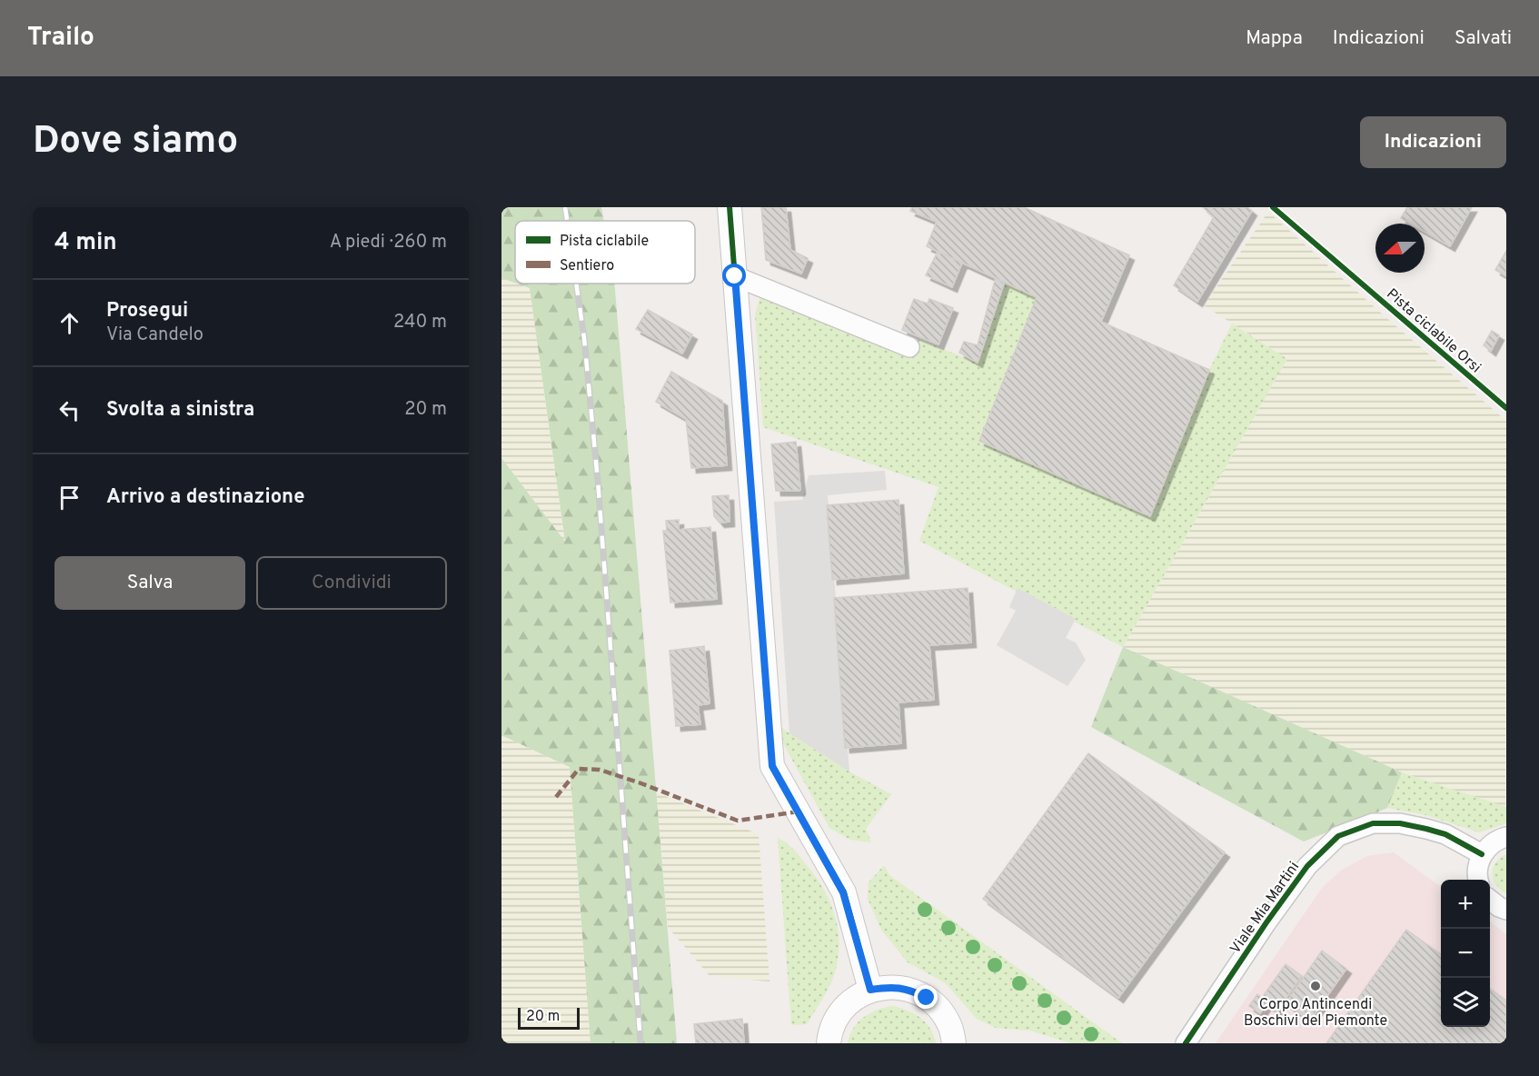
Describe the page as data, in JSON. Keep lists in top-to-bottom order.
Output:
{
  "streets": {
    "street": ["Viale Mia Martini"],
    "cycle path": ["Pista ciclabile Orsi"]
  },
  "places": ["Corpo Antincendi Boschivi del Piemonte"],
  "legend": ["Pista ciclabile", "Sentiero"],
  "scale_bar": "20 m",
  "north": "left",
  "page": {
    "header": "Trailo",
    "nav": ["Mappa", "Indicazioni", "Salvati"],
    "buttons": [
      "Indicazioni",
      ["Salva", "Condividi"]
    ],
    "title": "Dove siamo",
    "heading": ["4 min", "A piedi · 260 m"],
    "list": [
      ["Prosegui", "Via Candelo", "240 m"],
      ["Svolta a sinistra", "20 m"],
      "Arrivo a destinazione"
    ],
    "map_buttons": ["+", "−"],
    "scale": "20 m"
  }
}
